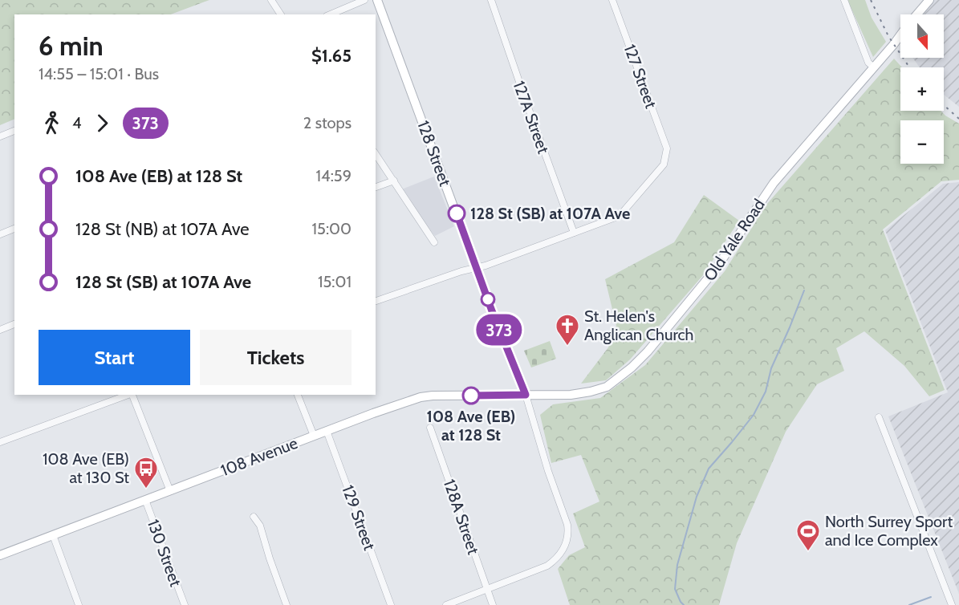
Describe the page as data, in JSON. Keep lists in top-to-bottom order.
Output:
{
  "streets": {
    "main road": ["128 Street", "Old Yale Road", "108 Avenue"],
    "street": [
      "127 Street",
      "127A Street",
      "128A Street",
      "129 Street",
      "130 Street"
    ]
  },
  "crossings": [
    ["127 Street", "127A Street"],
    ["128 Street", "Old Yale Road"],
    ["128 Street", "108 Avenue"],
    ["128 Street", "128A Street"],
    ["Old Yale Road", "108 Avenue"],
    ["108 Avenue", "129 Street"],
    ["108 Avenue", "130 Street"]
  ],
  "places": {
    "other": ["128 St (SB) at 107A Ave", "108 Ave (EB) at 128 St"],
    "church": ["St. Helen's Anglican Church"],
    "bus stop": ["108 Ave (EB) at 130 St"],
    "sports": ["North Surrey Sport and Ice Complex"]
  },
  "lines": ["bus line 373"],
  "north": "bottom",
  "page": {
    "on_map": "373",
    "map_buttons": ["+", "−"],
    "heading": ["6 min", "14:55 – 15:01 · Bus", "$1.65"],
    "legs": ["4", "373", "2 stops"],
    "list": [
      {
        "name": "108 Ave (EB) at 128 St",
        "value": "14:59"
      },
      {
        "name": "128 St (NB) at 107A Ave",
        "value": "15:00"
      },
      {
        "name": "128 St (SB) at 107A Ave",
        "value": "15:01"
      }
    ],
    "buttons": ["Start", "Tickets"]
  }
}
